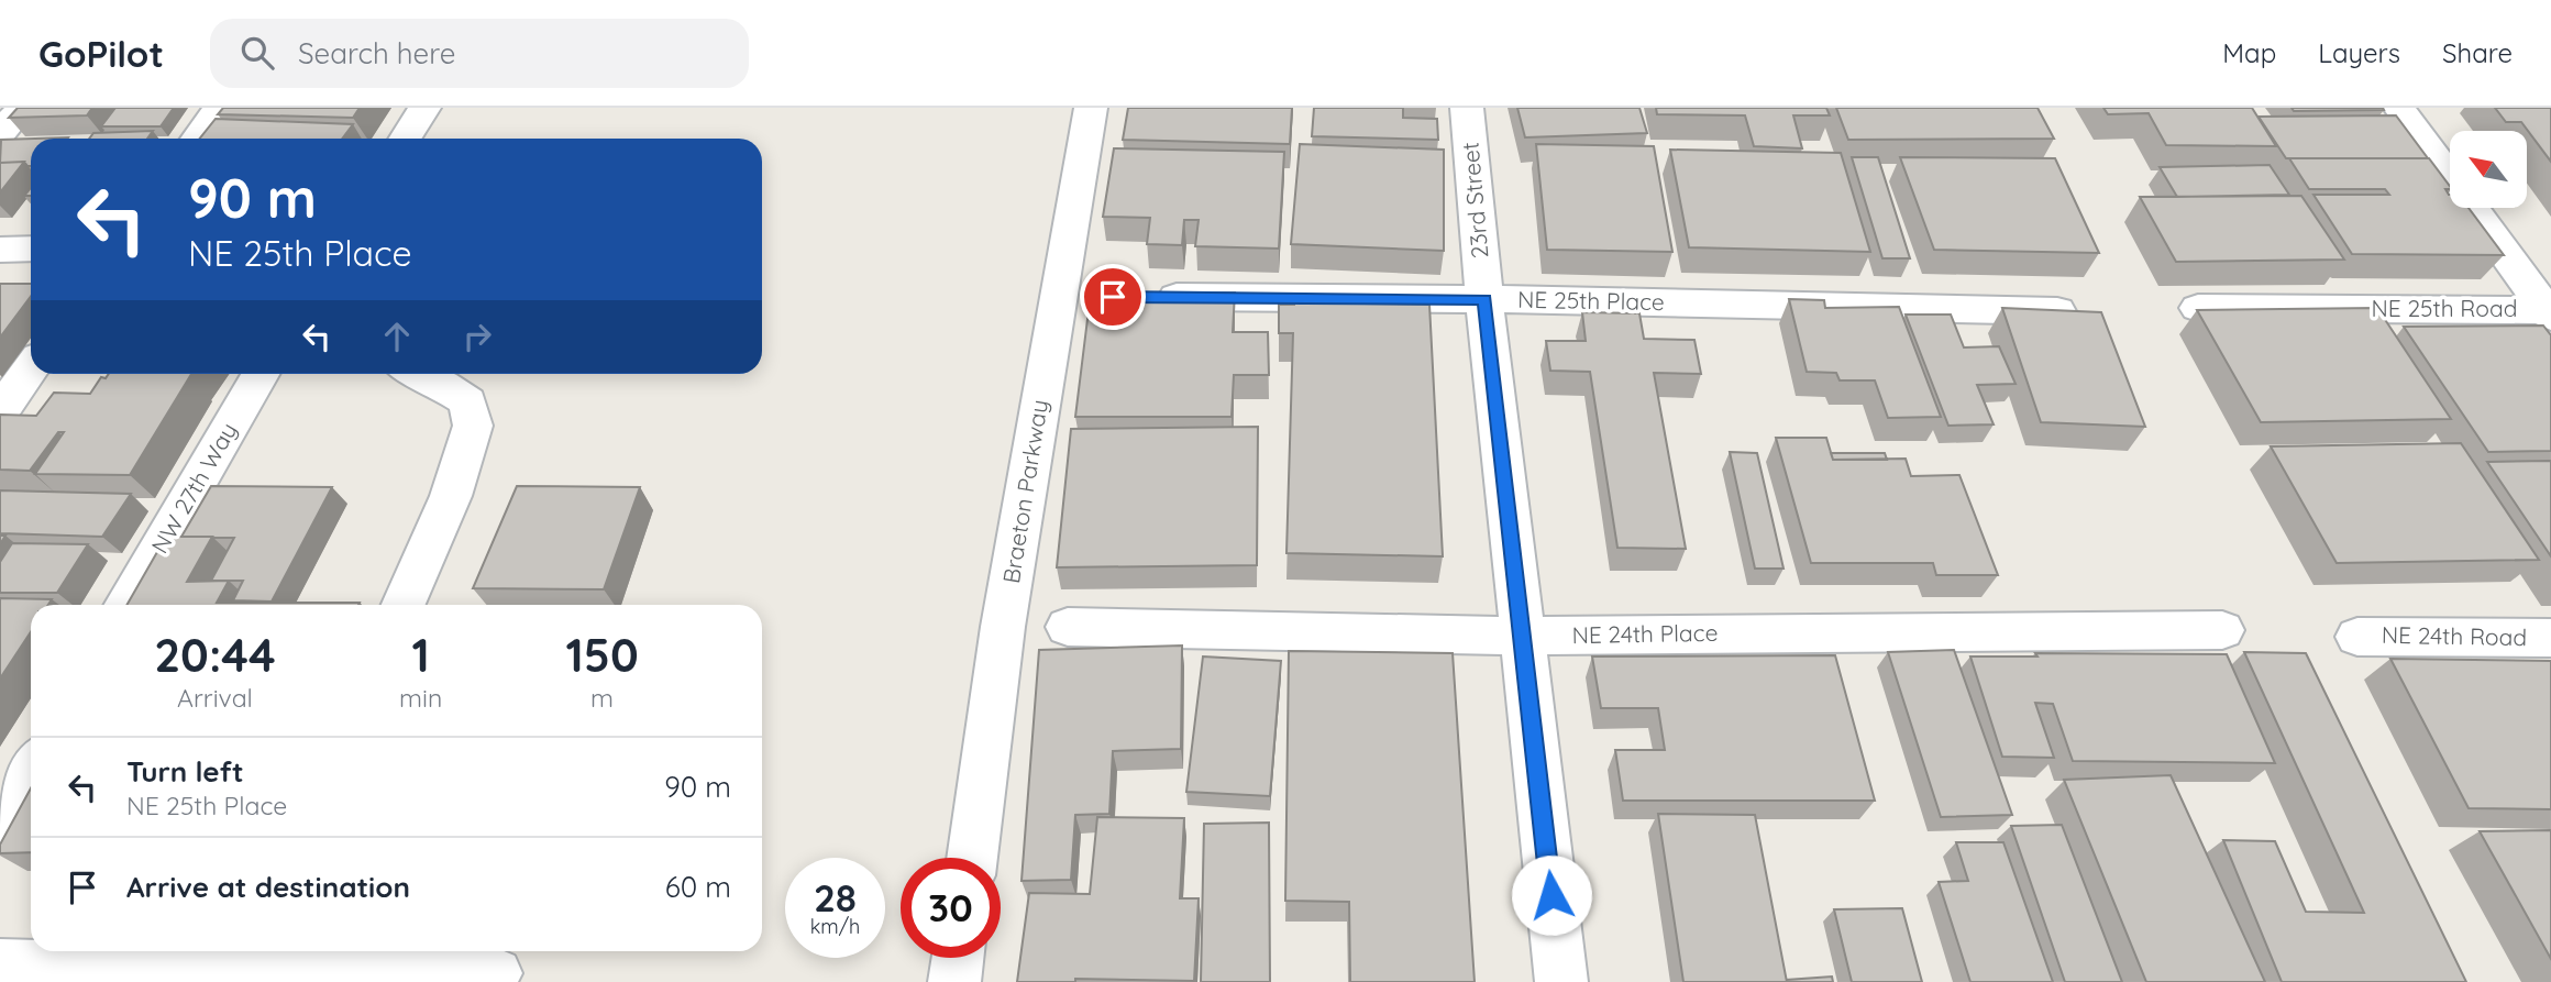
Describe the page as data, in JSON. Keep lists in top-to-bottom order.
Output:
{
  "streets": {
    "street": [
      "23rd Street",
      "NE 25th Place",
      "NE 25th Road",
      "NW 27th Way",
      "Braeton Parkway",
      "NE 24th Place",
      "NE 24th Road"
    ]
  },
  "crossings": [
    ["23rd Street", "NE 25th Place"],
    ["23rd Street", "NE 24th Place"]
  ],
  "north": "top left",
  "page": {
    "header": "GoPilot",
    "search": "Search here",
    "nav": ["Map", "Layers", "Share"],
    "turn": ["90 m", "NE 25th Place"],
    "eta": [
      "20:44",
      "Arrival",
      "1",
      "min",
      "150",
      "m"
    ],
    "list": [
      {
        "name": "Turn left",
        "note": "NE 25th Place",
        "value": "90 m"
      },
      {
        "name": "Arrive at destination",
        "value": "60 m"
      }
    ],
    "speed": "28 km/h",
    "limit": "30"
  }
}
